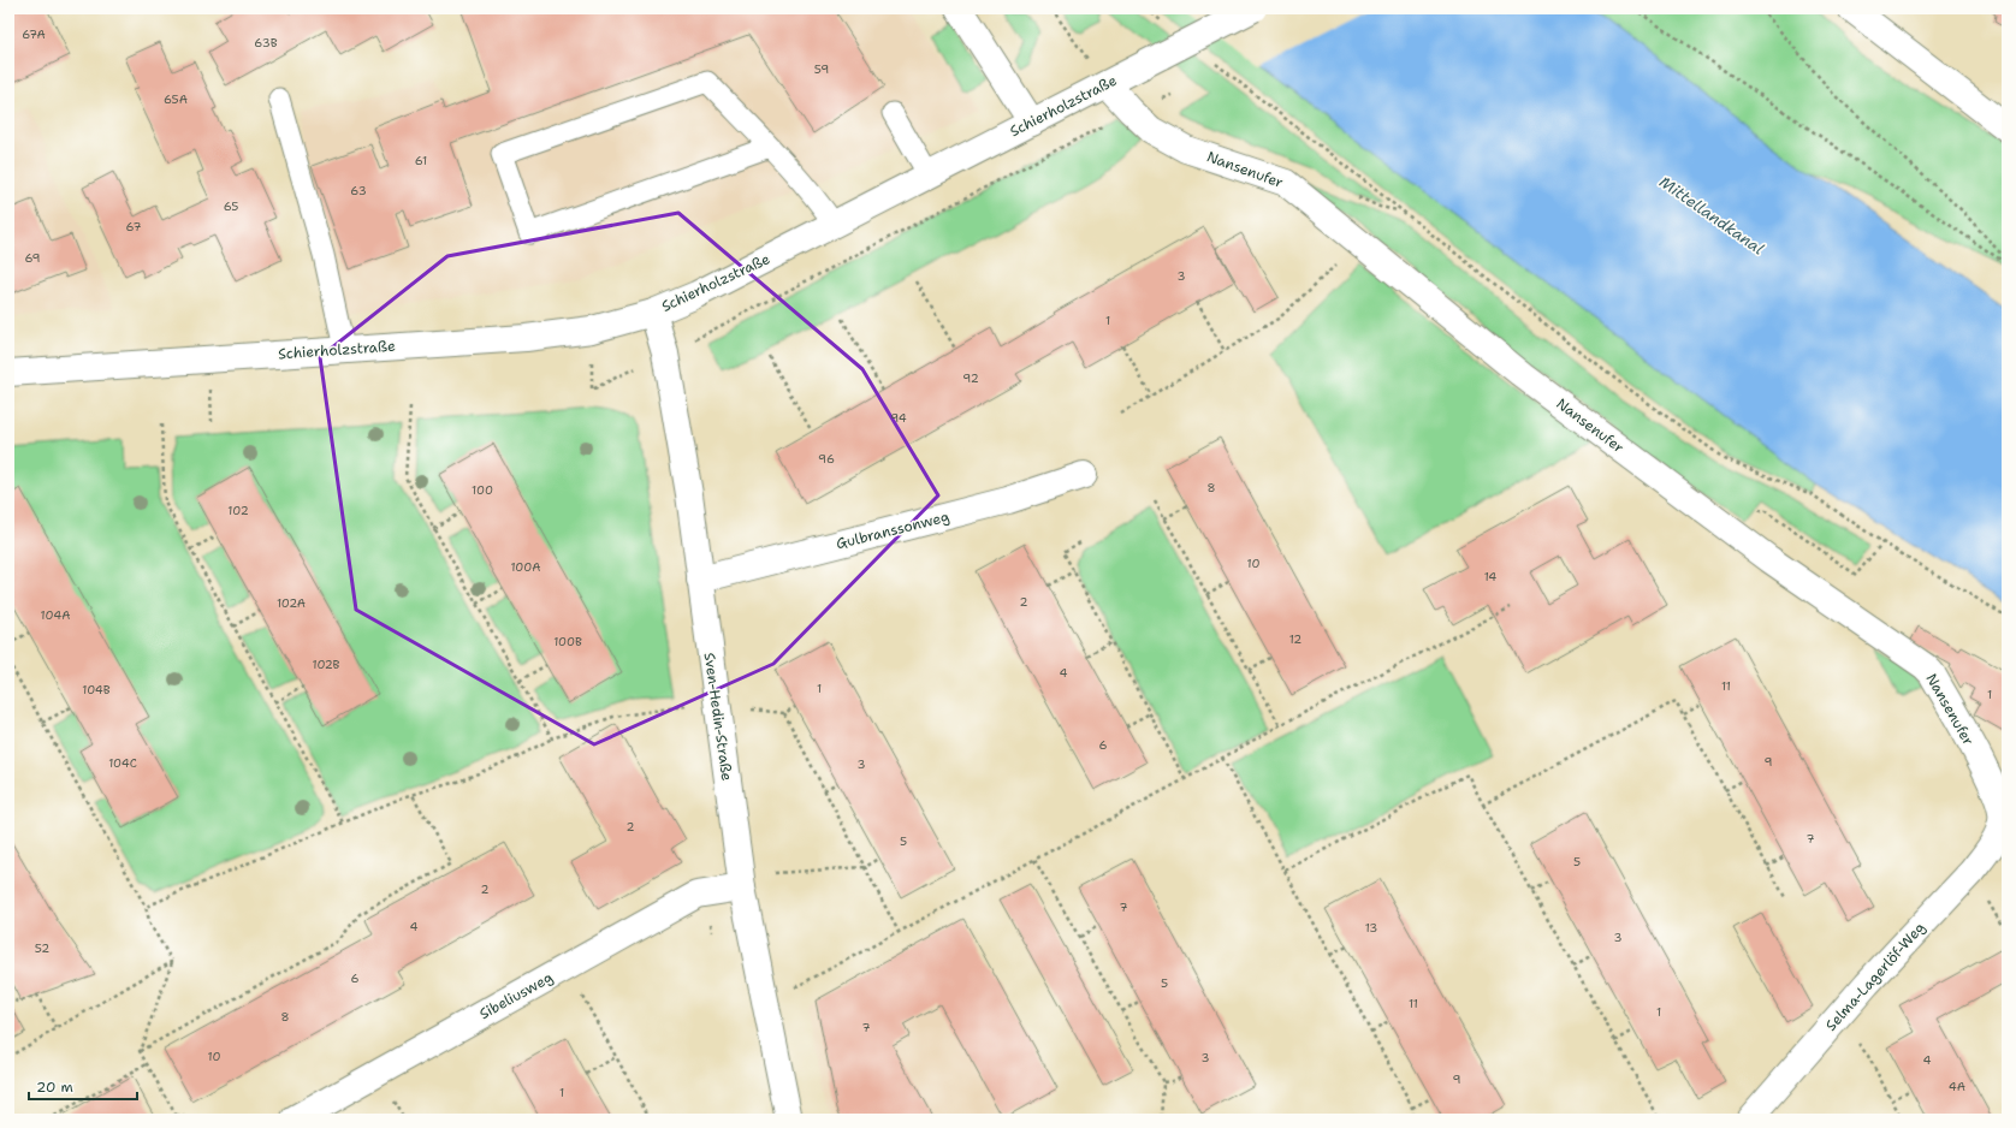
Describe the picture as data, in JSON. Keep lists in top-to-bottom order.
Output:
{
  "streets": {
    "street": [
      "Schierholzstraße",
      "Nansenufer",
      "Gulbranssonweg",
      "Sven-Hedin-Straße",
      "Selma-Lagerlöf-Weg",
      "Sibeliusweg"
    ]
  },
  "crossings": [
    ["Schierholzstraße", "Nansenufer"],
    ["Schierholzstraße", "Sven-Hedin-Straße"],
    ["Nansenufer", "Selma-Lagerlöf-Weg"],
    ["Gulbranssonweg", "Sven-Hedin-Straße"],
    ["Sven-Hedin-Straße", "Sibeliusweg"]
  ],
  "water": ["Mittellandkanal"],
  "house_numbers": [
    "67A",
    "63B",
    "59",
    "65A",
    "61",
    "63",
    "65",
    "67",
    "69",
    "3",
    "1",
    "92",
    "94",
    "96",
    "8",
    "100",
    "102",
    "10",
    "100A",
    "14",
    "2",
    "102A",
    "104A",
    "12",
    "100B",
    "102B",
    "4",
    "11",
    "1",
    "104B",
    "1",
    "6",
    "9",
    "104C",
    "3",
    "2",
    "7",
    "5",
    "5",
    "2",
    "7",
    "4",
    "13",
    "3",
    "52",
    "6",
    "5",
    "11",
    "1",
    "8",
    "7",
    "10",
    "3",
    "4",
    "9",
    "4A",
    "1"
  ],
  "scale_bar": "20 m"
}
